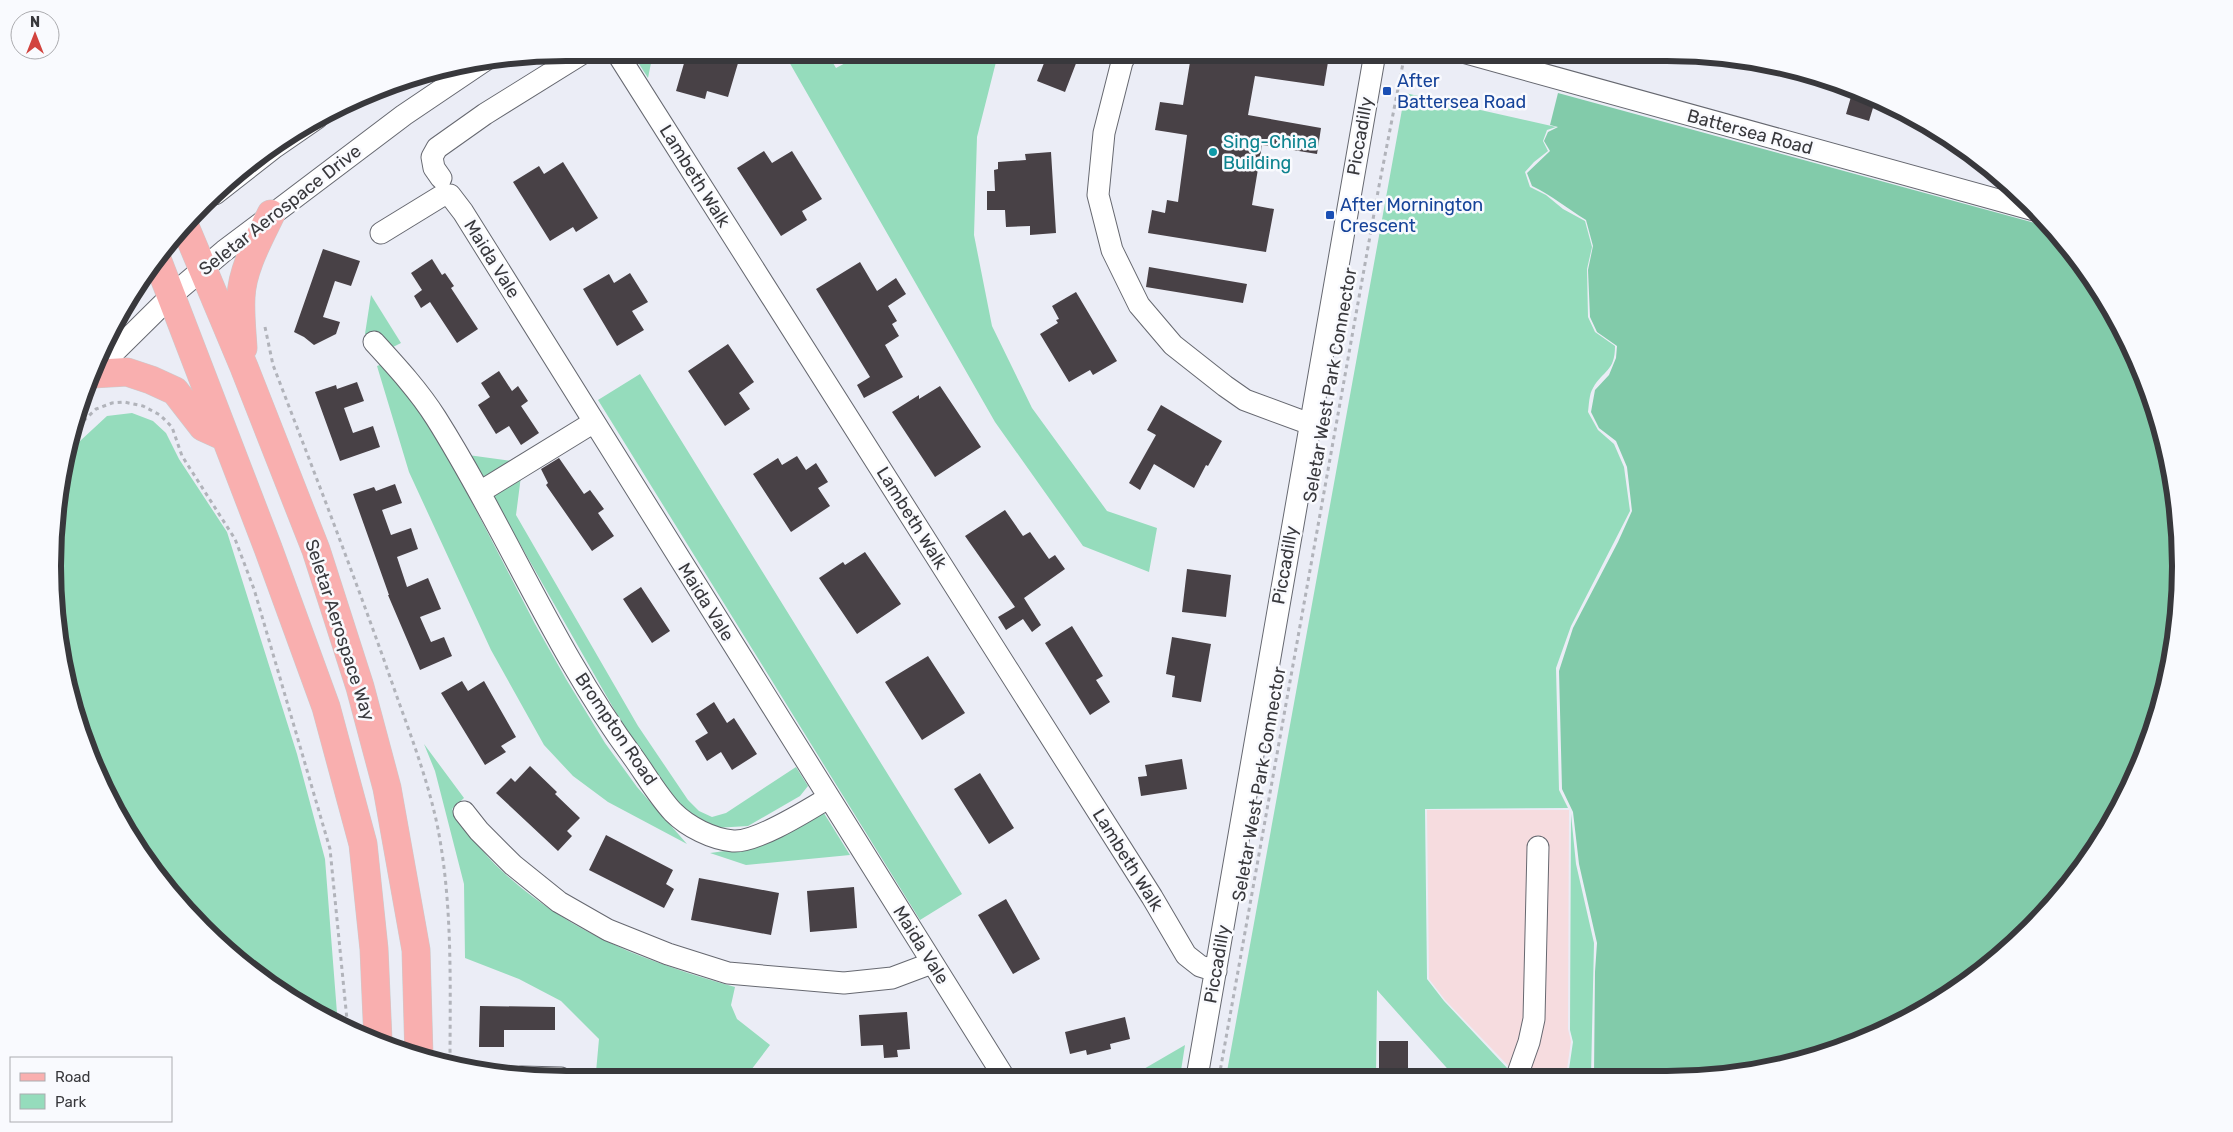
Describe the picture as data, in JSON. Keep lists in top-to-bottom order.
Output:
{
  "streets": {
    "main road": ["Seletar Aerospace Way"],
    "street": [
      "Battersea Road",
      "Piccadilly",
      "Lambeth Walk",
      "Seletar Aerospace Drive",
      "Maida Vale",
      "Brompton Road"
    ],
    "path": ["Seletar West Park Connector"]
  },
  "crossings": [
    ["Piccadilly", "Lambeth Walk"],
    ["Seletar Aerospace Drive", "Seletar Aerospace Way"],
    ["Maida Vale", "Brompton Road"]
  ],
  "places": {
    "transit": ["After Battersea Road", "After Mornington Crescent"],
    "other": ["Sing-China Building"]
  },
  "legend": ["Road", "Park"],
  "north": "top"
}
